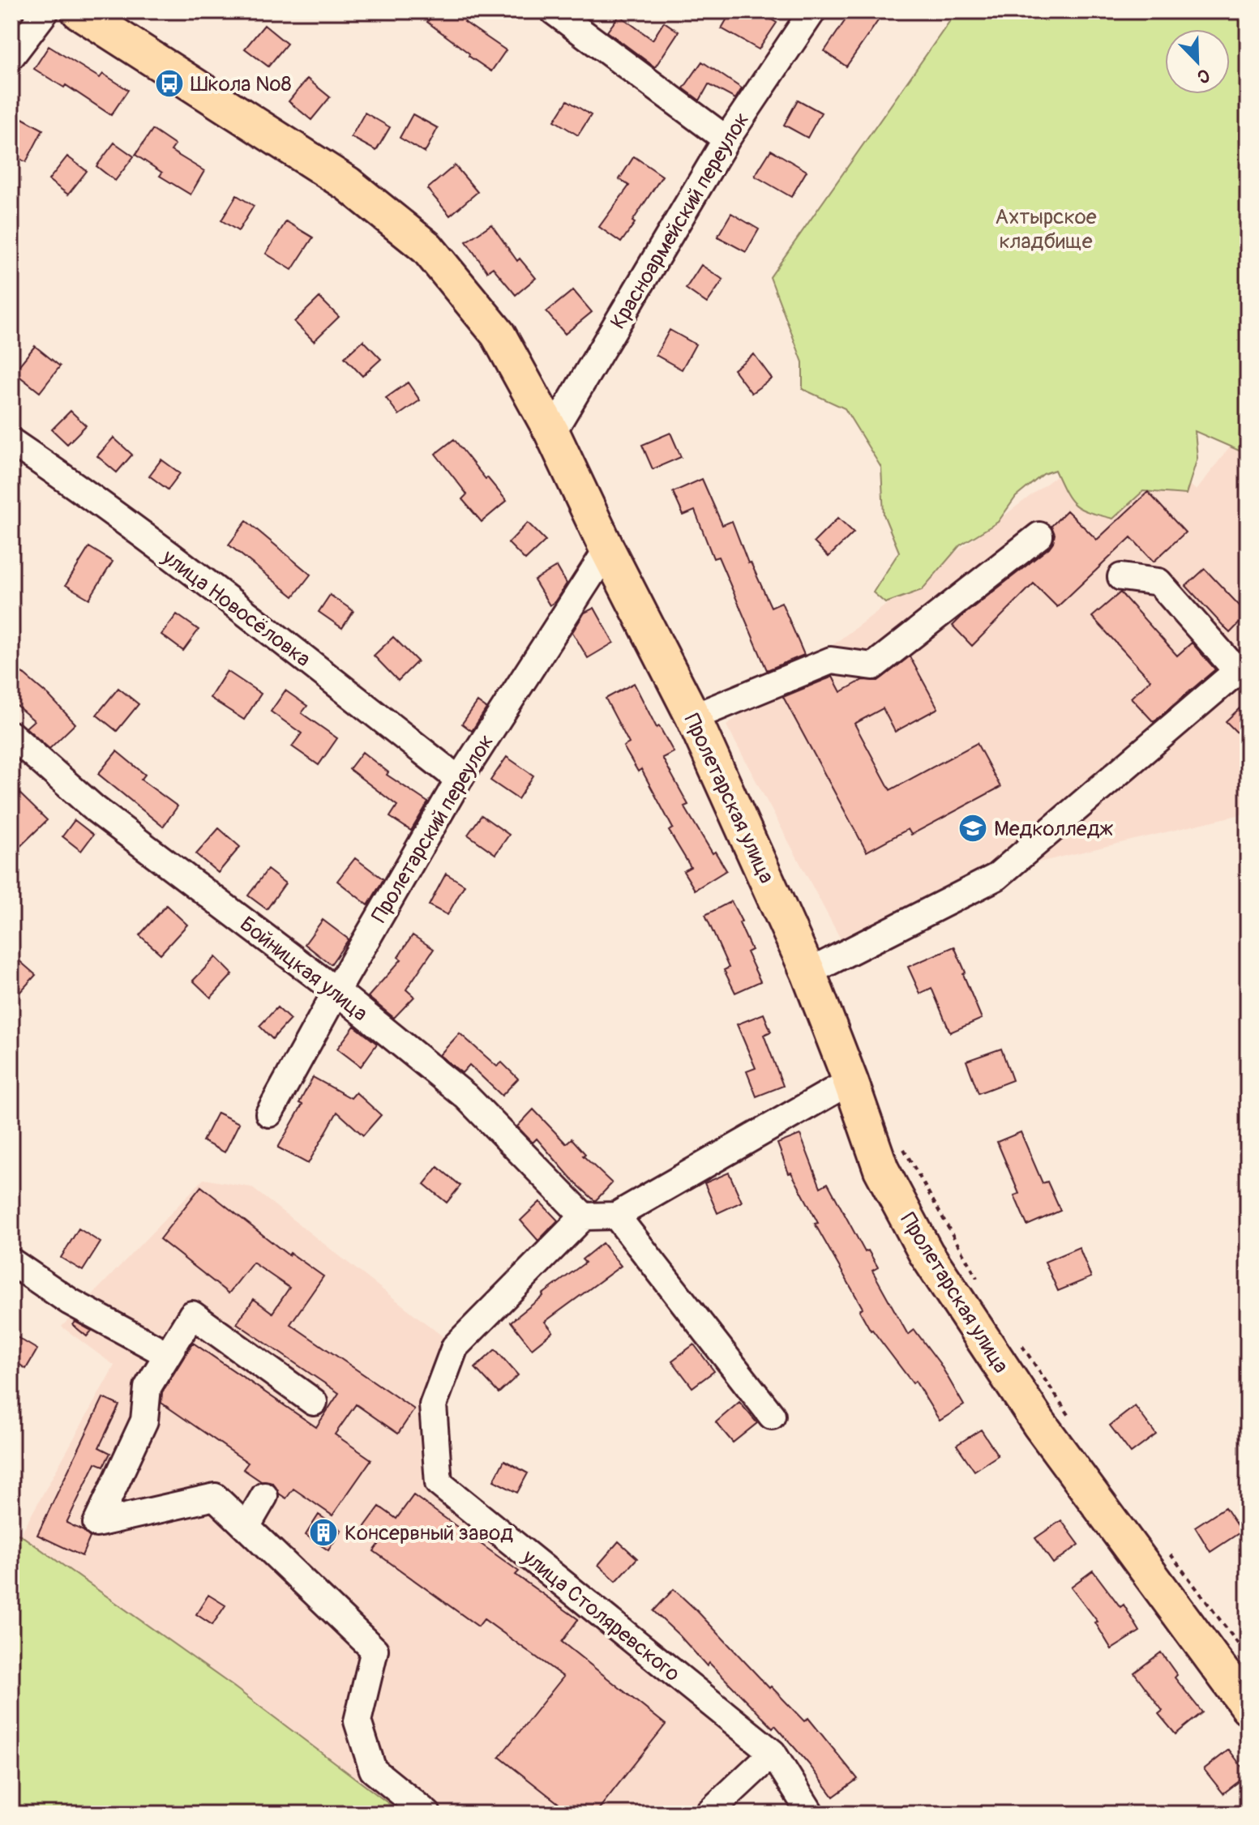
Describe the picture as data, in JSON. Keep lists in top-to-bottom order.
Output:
{
  "streets": {
    "main road": ["Пролетарская улица"],
    "street": [
      "Красноармейский переулок",
      "улица Новосёловка",
      "Пролетарский переулок",
      "Бойницкая улица",
      "улица Столяревского"
    ]
  },
  "crossings": [
    ["Красноармейский переулок", "Пролетарская улица"],
    ["улица Новосёловка", "Пролетарский переулок"],
    ["Пролетарская улица", "Пролетарский переулок"],
    ["Пролетарский переулок", "Бойницкая улица"],
    ["Бойницкая улица", "улица Столяревского"]
  ],
  "parks": ["Ахтырское кладбище"],
  "places": {
    "bus stop": ["Школа №8"],
    "school or university": ["Медколледж"],
    "building": ["Консервный завод"]
  },
  "north": "bottom right"
}
